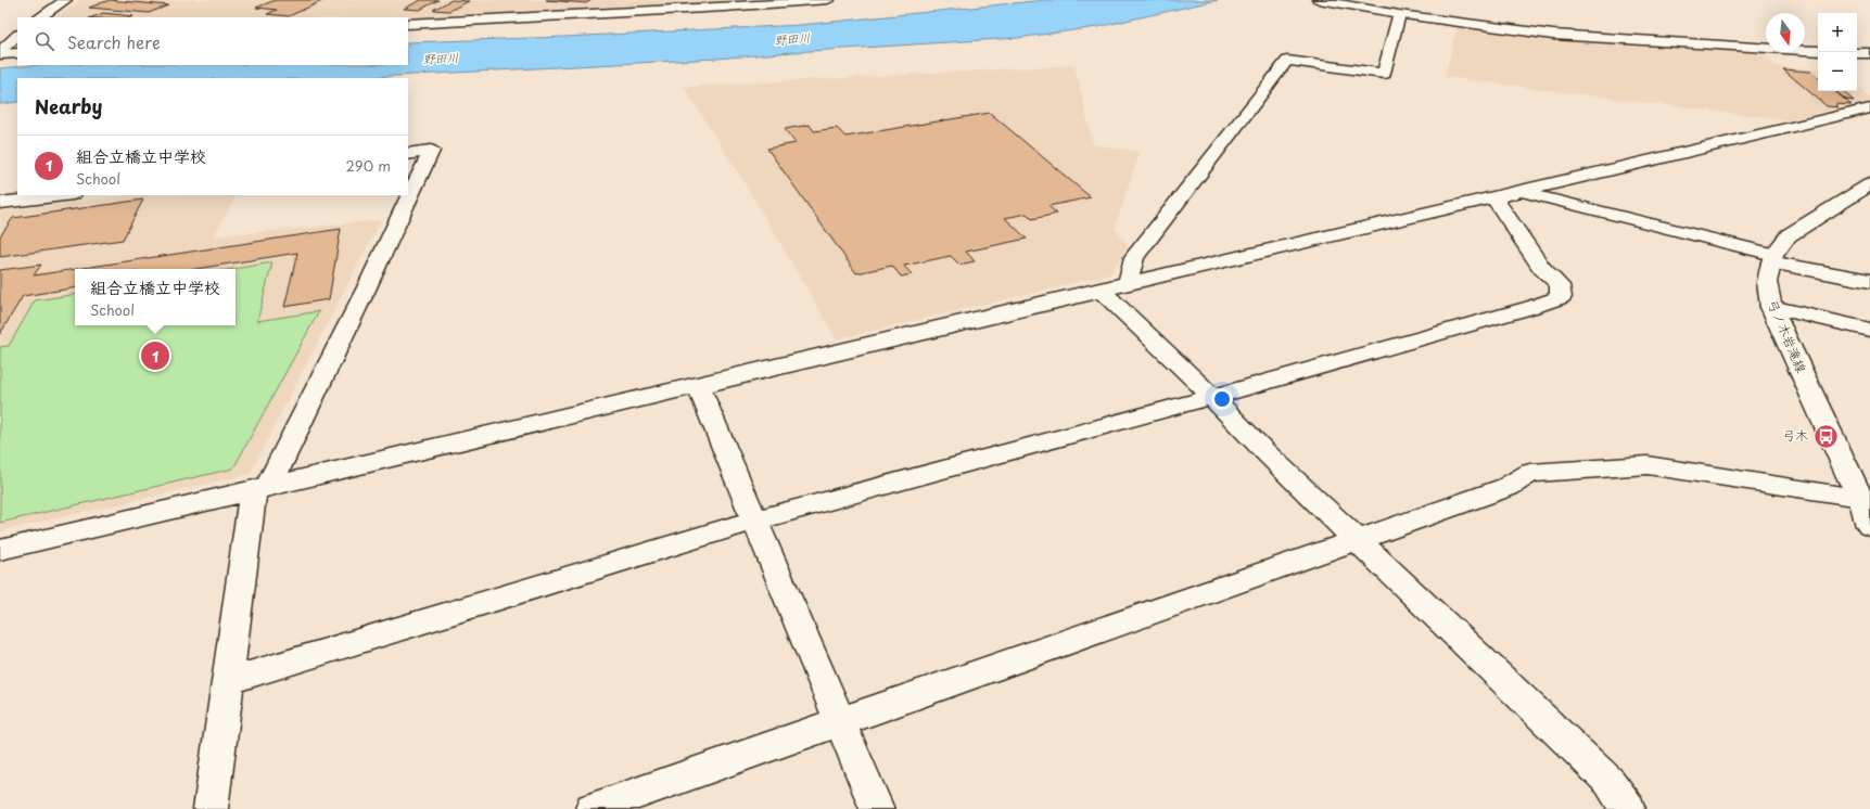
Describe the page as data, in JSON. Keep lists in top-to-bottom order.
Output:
{
  "streets": {
    "main road": ["弓ノ木岩滝線"]
  },
  "water": ["野田川"],
  "places": {
    "bus stop": ["弓木"]
  },
  "north": "bottom",
  "page": {
    "map_buttons": ["+", "−"],
    "search": "Search here",
    "heading": "Nearby",
    "list": [
      {
        "mark": "1",
        "name": "組合立橋立中学校",
        "note": "School",
        "value": "290 m"
      }
    ],
    "popup": ["組合立橋立中学校", "School"],
    "pins": "1"
  }
}
